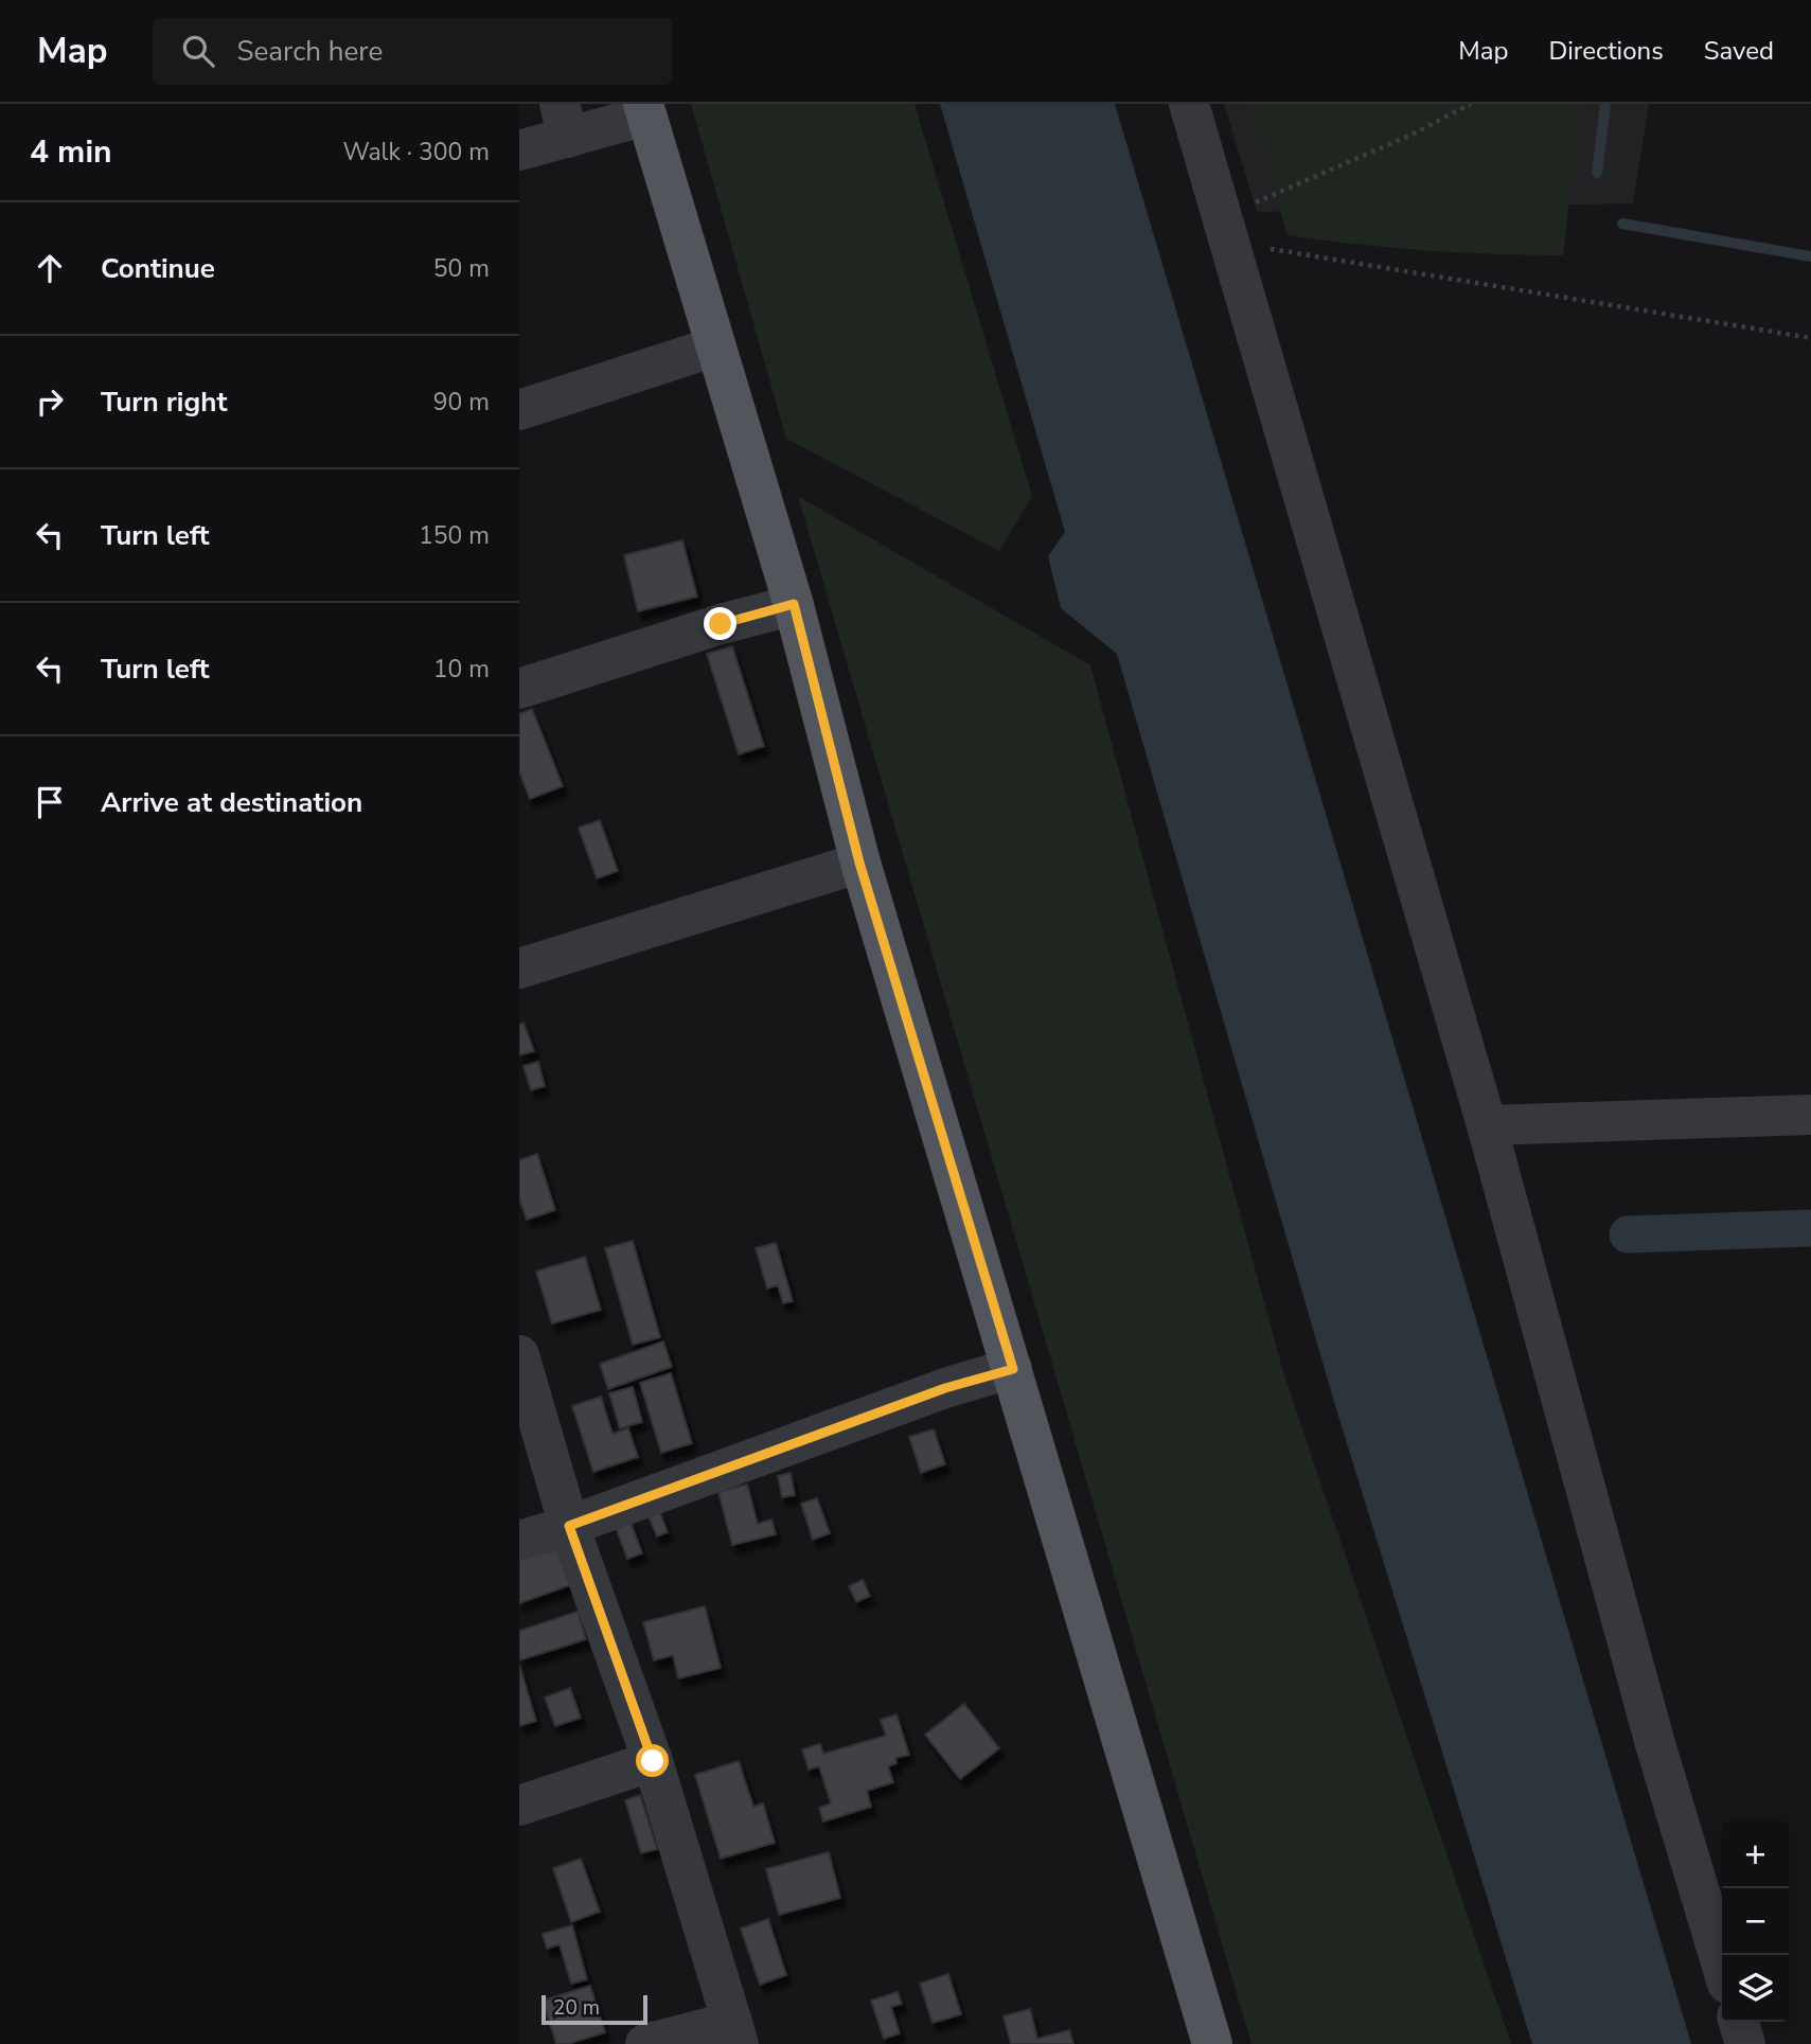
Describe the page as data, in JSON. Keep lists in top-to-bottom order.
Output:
{
  "scale_bar": "20 m",
  "page": {
    "header": "Map",
    "search": "Search here",
    "nav": ["Map", "Directions", "Saved"],
    "heading": ["4 min", "Walk · 300 m"],
    "list": [
      ["Continue", "50 m"],
      ["Turn right", "90 m"],
      ["Turn left", "150 m"],
      ["Turn left", "10 m"],
      "Arrive at destination"
    ],
    "map_buttons": ["+", "−"],
    "scale": "20 m"
  }
}
